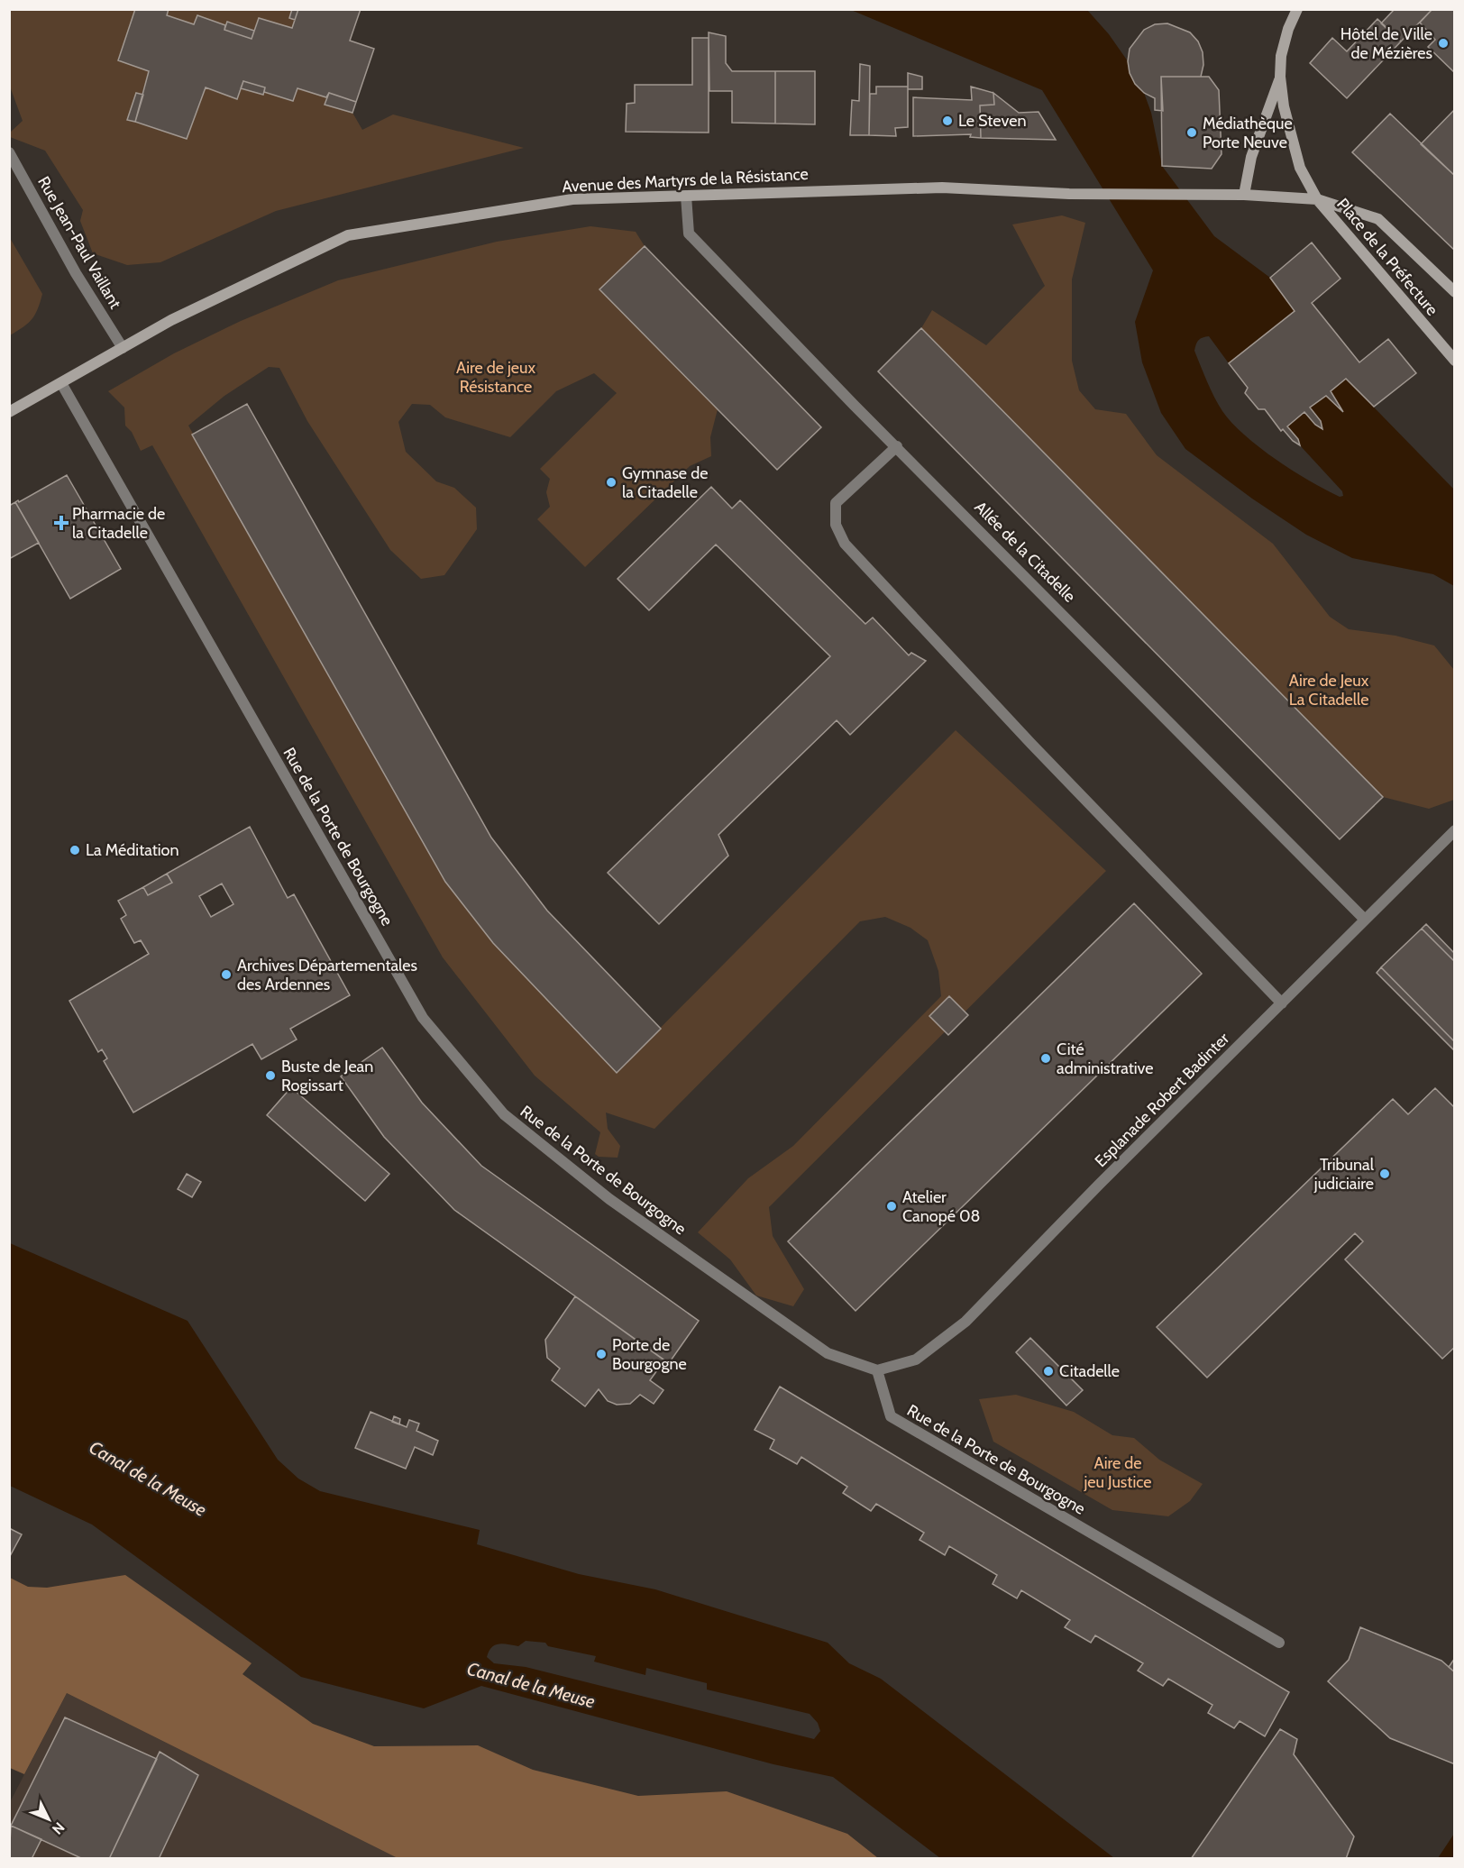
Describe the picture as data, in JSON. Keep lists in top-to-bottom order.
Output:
{
  "streets": {
    "main road": ["Avenue des Martyrs de la Résistance", "Place de la Préfecture"],
    "street": [
      "Rue Jean-Paul Vaillant",
      "Allée de la Citadelle",
      "Rue de la Porte de Bourgogne",
      "Esplanade Robert Badinter"
    ]
  },
  "crossings": [
    ["Avenue des Martyrs de la Résistance", "Rue Jean-Paul Vaillant"],
    ["Avenue des Martyrs de la Résistance", "Place de la Préfecture"],
    ["Avenue des Martyrs de la Résistance", "Allée de la Citadelle"],
    ["Avenue des Martyrs de la Résistance", "Rue de la Porte de Bourgogne"],
    ["Allée de la Citadelle", "Esplanade Robert Badinter"],
    ["Rue de la Porte de Bourgogne", "Esplanade Robert Badinter"]
  ],
  "water": ["Canal de la Meuse"],
  "parks": ["Aire de jeux Résistance", "Aire de Jeux La Citadelle", "Aire de jeu Justice"],
  "places": {
    "other": [
      "Hôtel de Ville de Mézières",
      "Le Steven",
      "Médiathèque Porte Neuve",
      "Gymnase de la Citadelle",
      "La Méditation",
      "Archives Départementales des Ardennes",
      "Cité administrative",
      "Buste de Jean Rogissart",
      "Tribunal judiciaire",
      "Atelier Canopé 08",
      "Porte de Bourgogne",
      "Citadelle"
    ],
    "health": ["Pharmacie de la Citadelle"]
  },
  "north": "bottom right"
}
